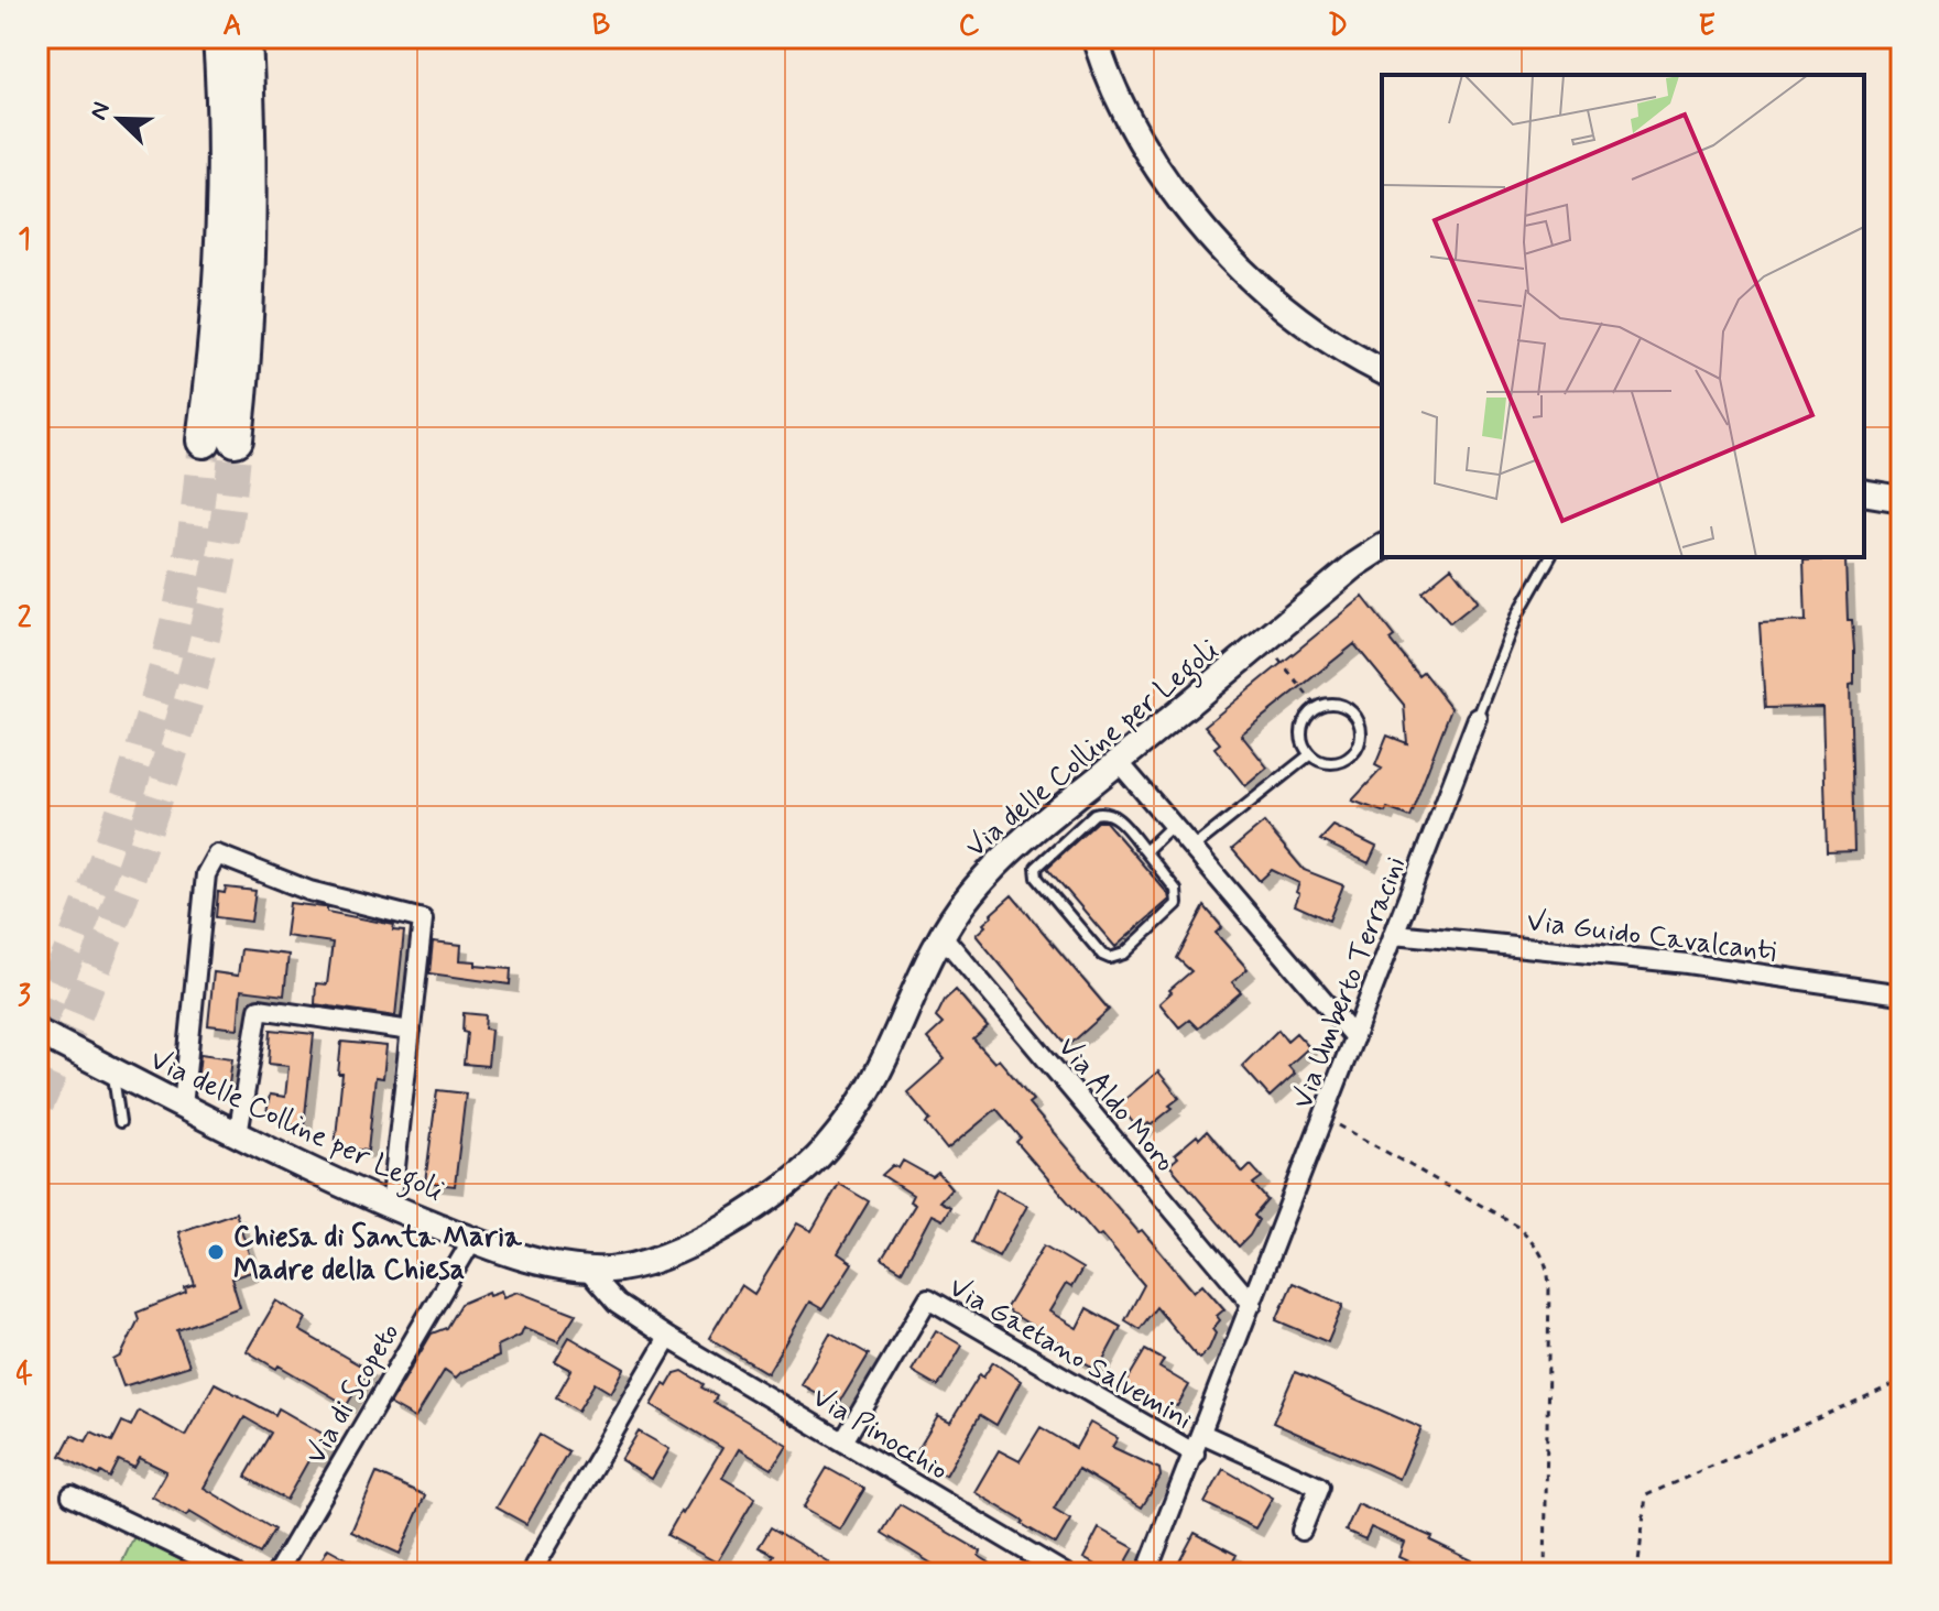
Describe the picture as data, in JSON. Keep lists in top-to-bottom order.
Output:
{
  "streets": {
    "street": [
      "Via delle Colline per Legoli",
      "Via Guido Cavalcanti",
      "Via Umberto Terracini",
      "Via Aldo Moro",
      "Via Gaetano Salvemini",
      "Via di Scopeto",
      "Via Pinocchio"
    ]
  },
  "crossings": [
    ["Via delle Colline per Legoli", "Via Aldo Moro"],
    ["Via delle Colline per Legoli", "Via di Scopeto"],
    ["Via delle Colline per Legoli", "Via Pinocchio"],
    ["Via Guido Cavalcanti", "Via Umberto Terracini"],
    ["Via Umberto Terracini", "Via Aldo Moro"],
    ["Via Umberto Terracini", "Via Gaetano Salvemini"],
    ["Via Gaetano Salvemini", "Via Pinocchio"]
  ],
  "places": ["Chiesa di Santa Maria Madre della Chiesa"],
  "north": "top left",
  "grid": {
    "columns": [
      "A",
      "B",
      "C",
      "D",
      "E"
    ],
    "rows": [
      "1",
      "2",
      "3",
      "4"
    ]
  }
}
